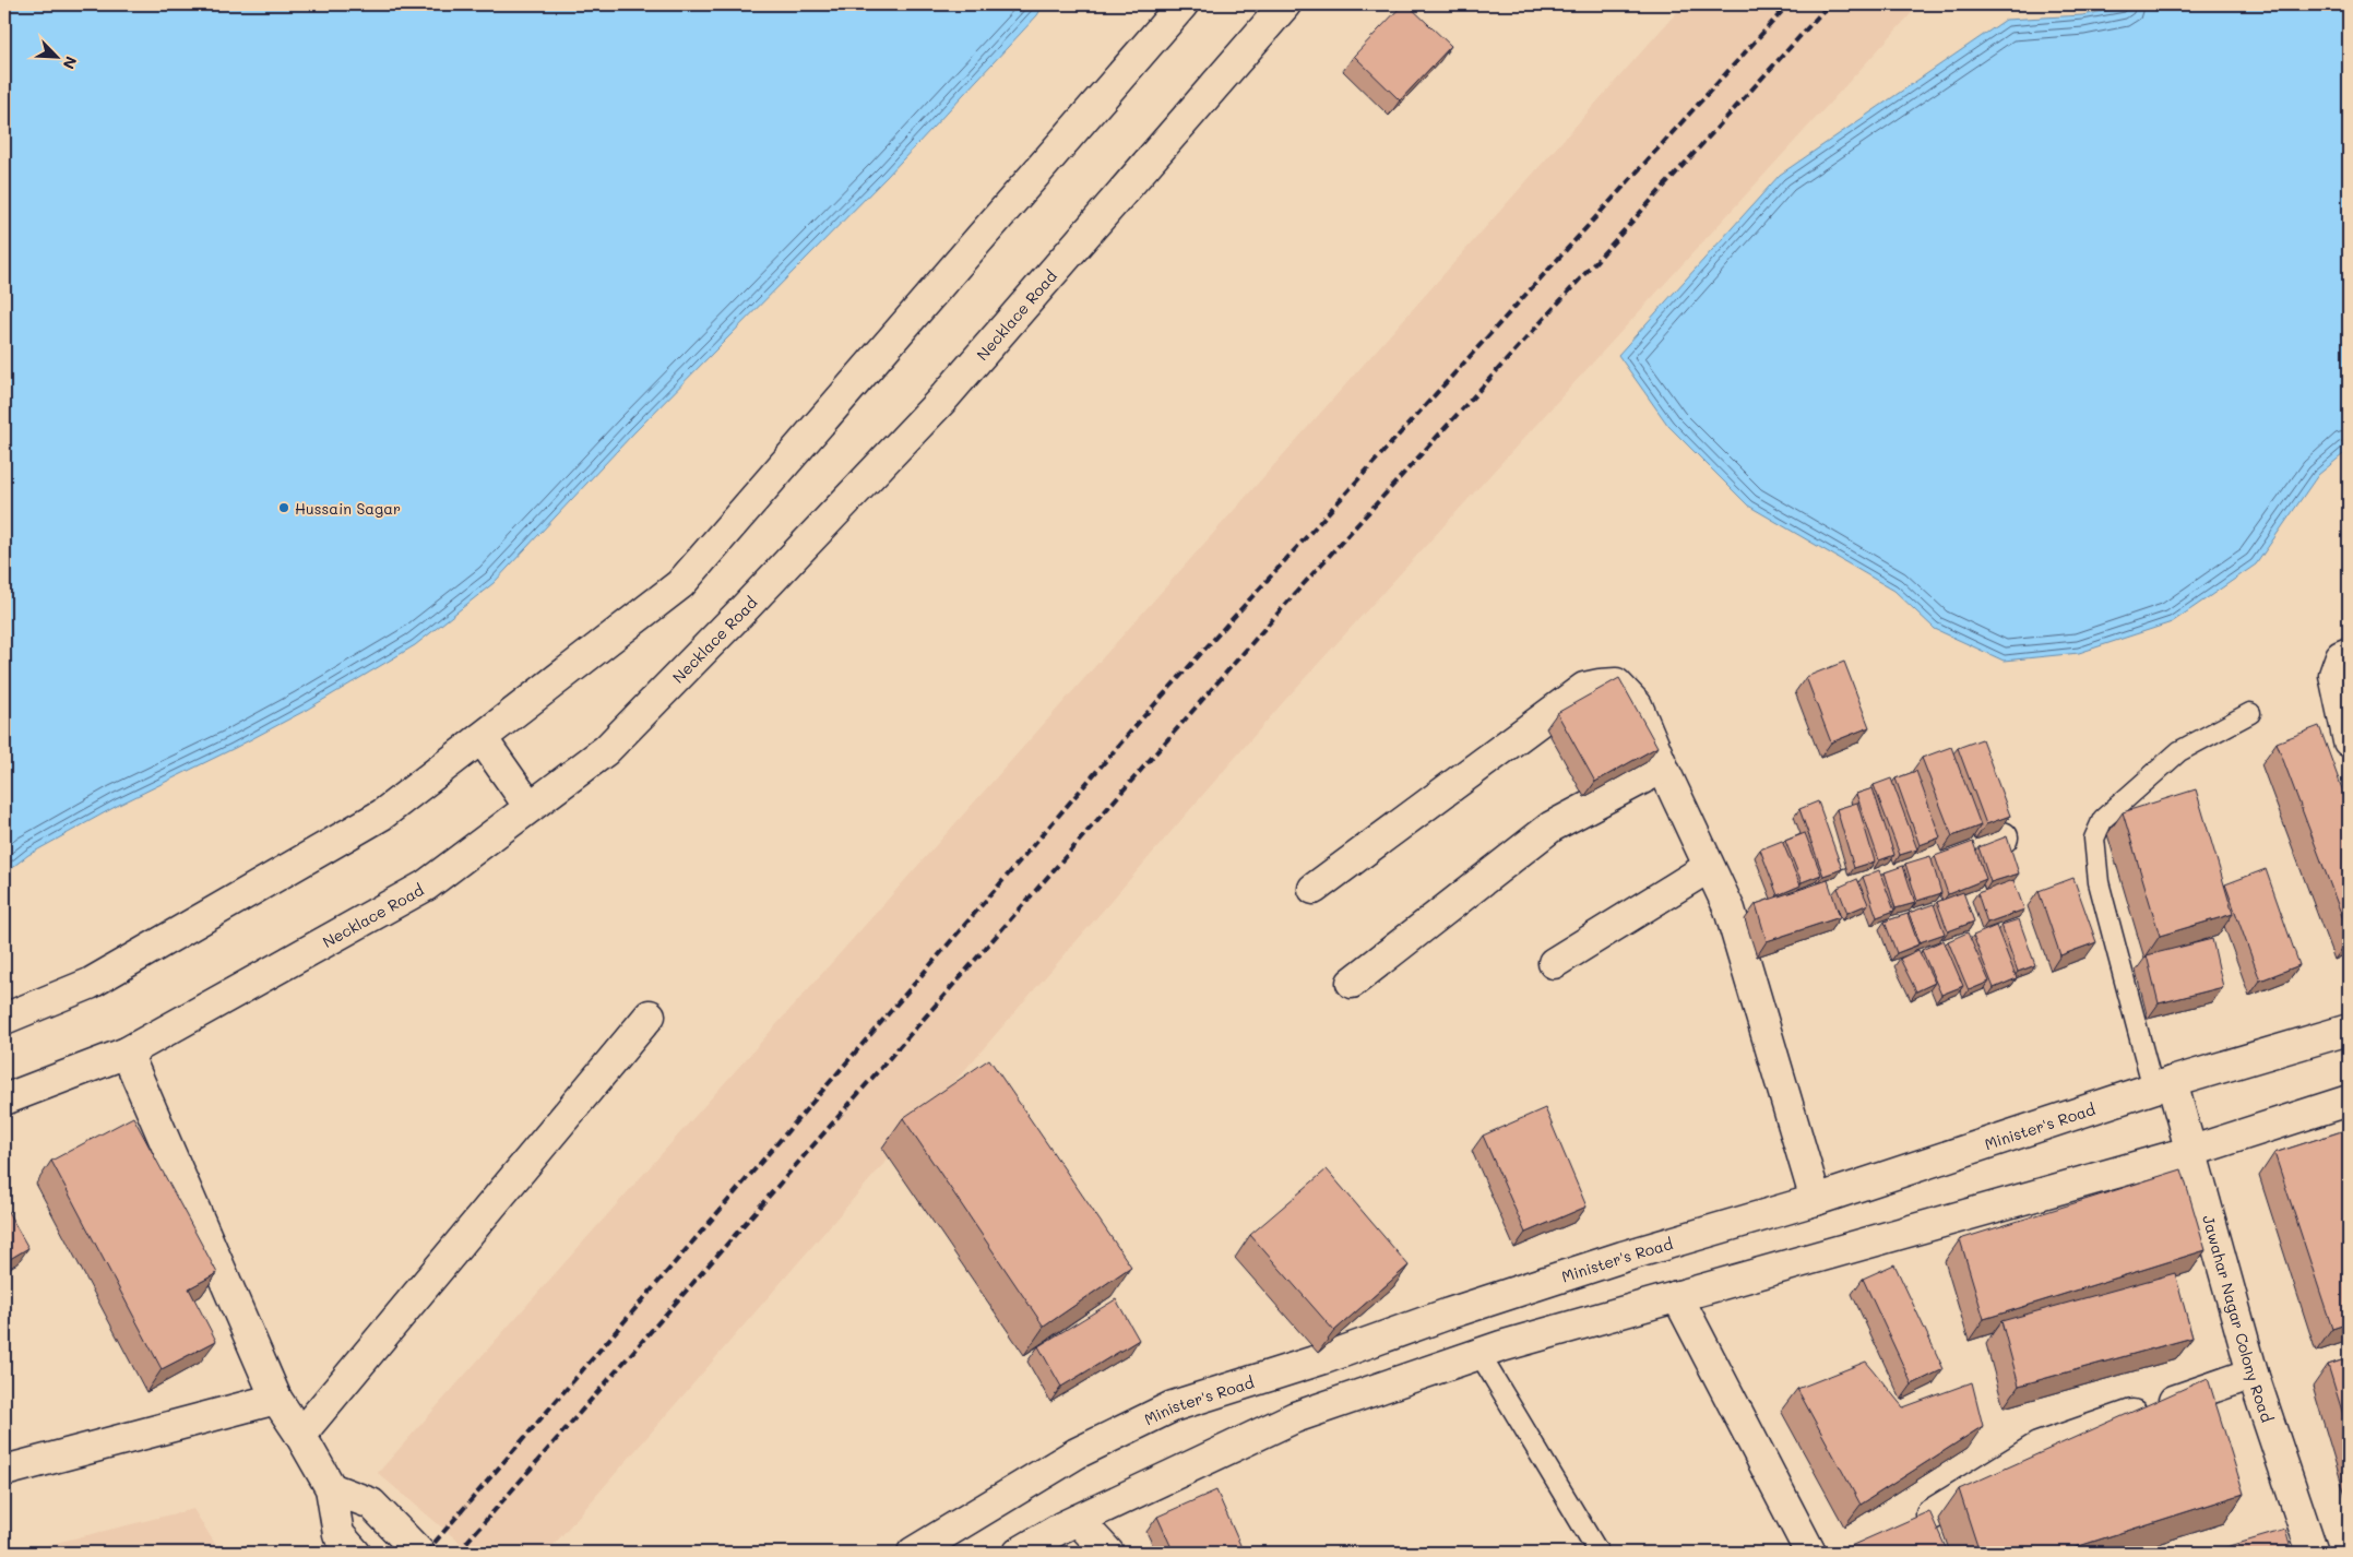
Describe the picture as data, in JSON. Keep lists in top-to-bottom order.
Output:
{
  "streets": {
    "main road": ["Necklace Road", "Minister's Road", "Jawahar Nagar Colony Road"]
  },
  "crossings": [
    ["Minister's Road", "Jawahar Nagar Colony Road"]
  ],
  "places": ["Hussain Sagar"],
  "north": "bottom right"
}
